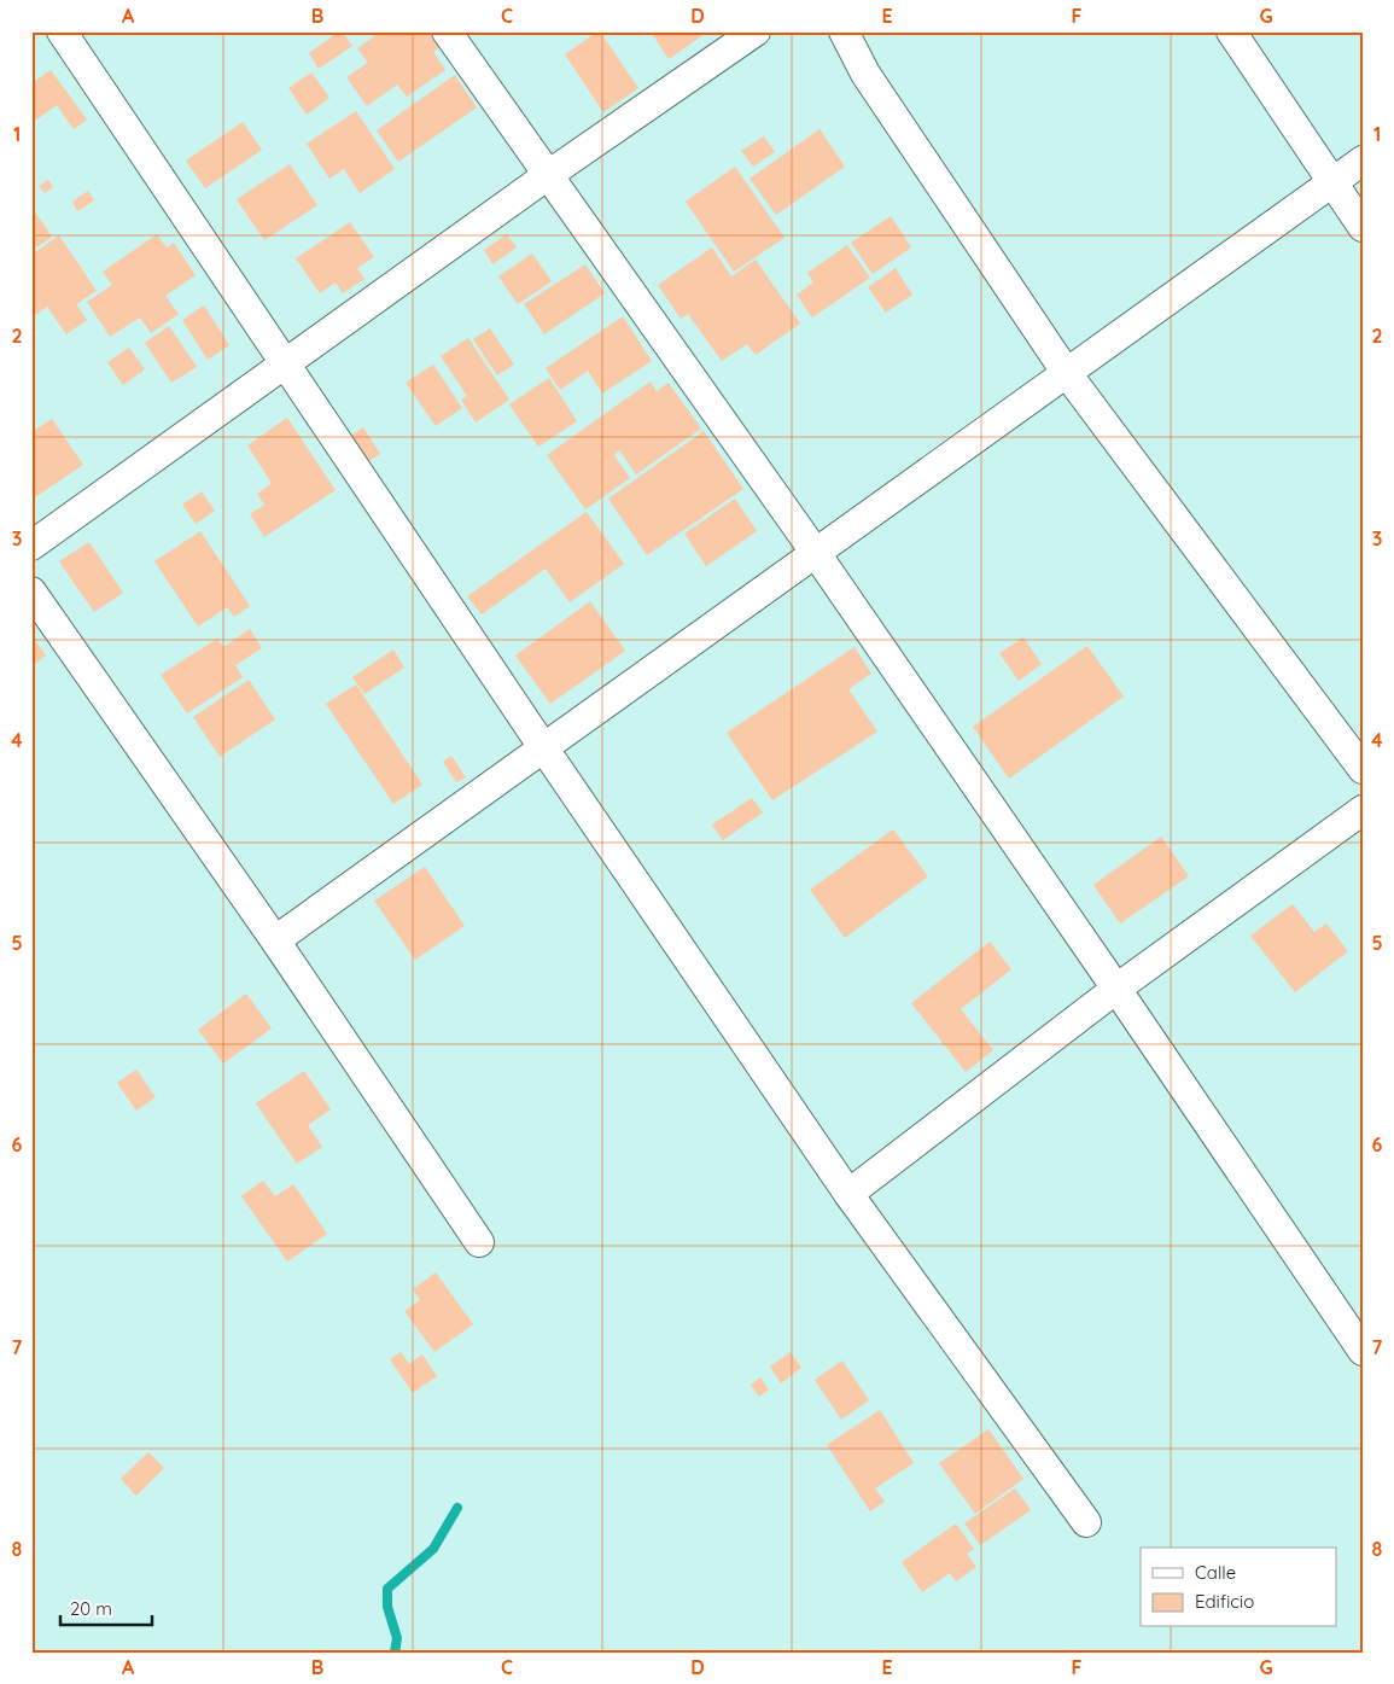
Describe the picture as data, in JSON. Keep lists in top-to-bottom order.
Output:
{
  "legend": ["Calle", "Edificio"],
  "scale_bar": "20 m",
  "grid": {
    "columns": [
      "A",
      "B",
      "C",
      "D",
      "E",
      "F",
      "G"
    ],
    "rows": [
      "1",
      "2",
      "3",
      "4",
      "5",
      "6",
      "7",
      "8"
    ]
  }
}
